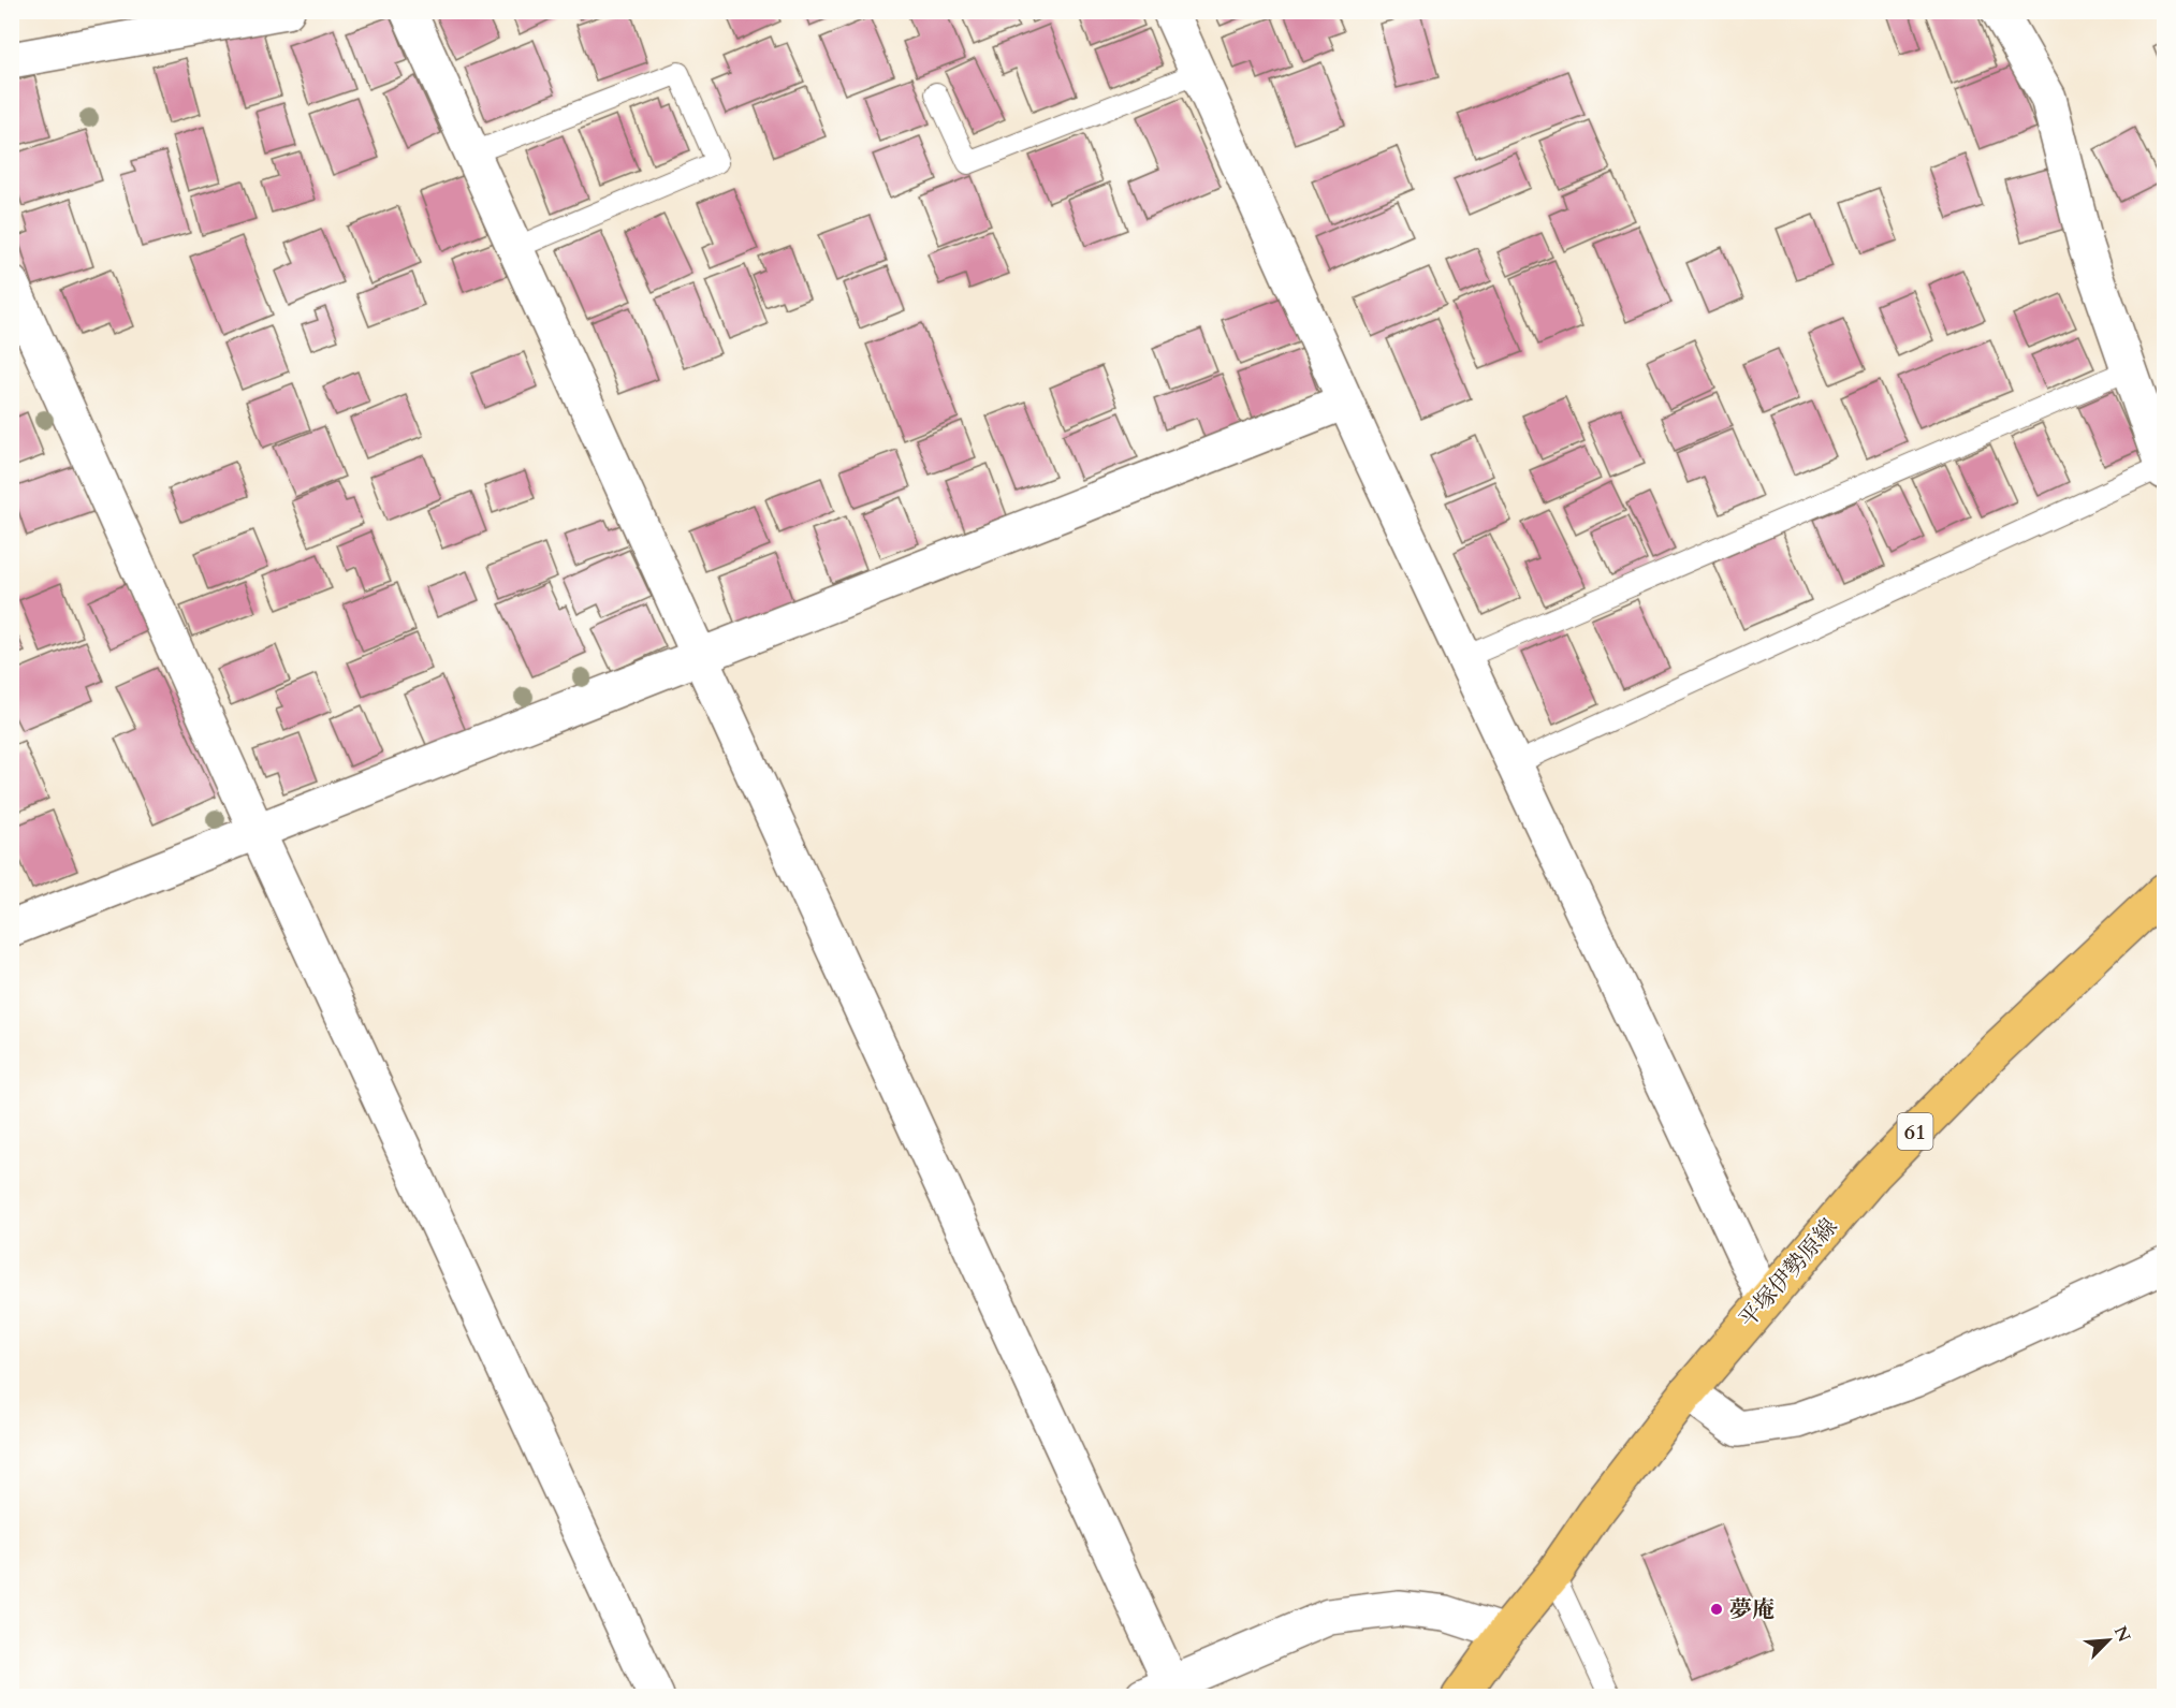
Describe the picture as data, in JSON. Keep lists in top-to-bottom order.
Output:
{
  "streets": {
    "main road": ["61", "平塚伊勢原線"]
  },
  "places": ["夢庵"],
  "north": "top right"
}
